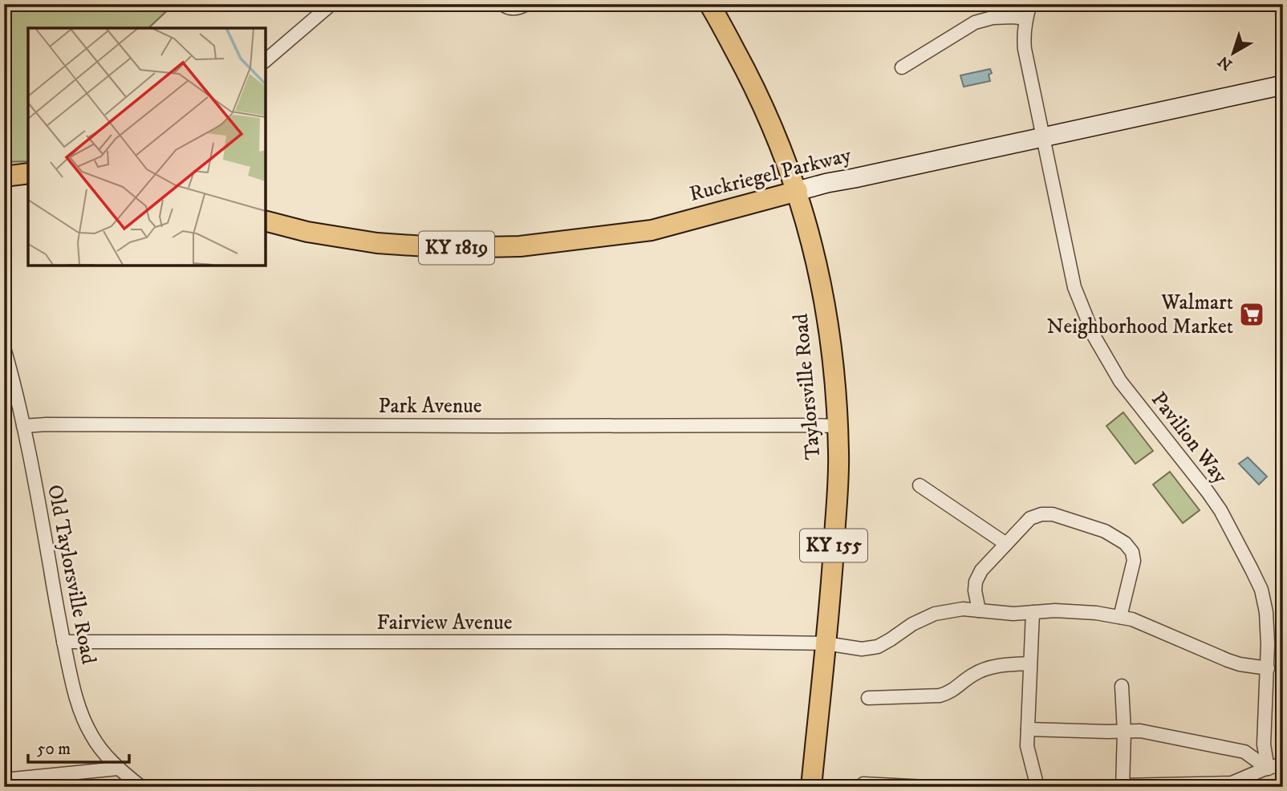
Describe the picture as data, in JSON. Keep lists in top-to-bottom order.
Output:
{
  "streets": {
    "main road": [
      "Ruckriegel Parkway",
      "KY 1819",
      "Taylorsville Road",
      "KY 155"
    ],
    "street": [
      "Park Avenue",
      "Pavilion Way",
      "Old Taylorsville Road",
      "Fairview Avenue"
    ]
  },
  "crossings": [
    ["Ruckriegel Parkway", "Taylorsville Road"],
    ["Ruckriegel Parkway", "Pavilion Way"],
    ["Taylorsville Road", "Park Avenue"],
    ["Taylorsville Road", "Fairview Avenue"],
    ["Park Avenue", "Old Taylorsville Road"],
    ["Pavilion Way", "Fairview Avenue"],
    ["Old Taylorsville Road", "Fairview Avenue"]
  ],
  "places": {
    "supermarket": ["Walmart Neighborhood Market"]
  },
  "scale_bar": "50 m",
  "north": "bottom left"
}
